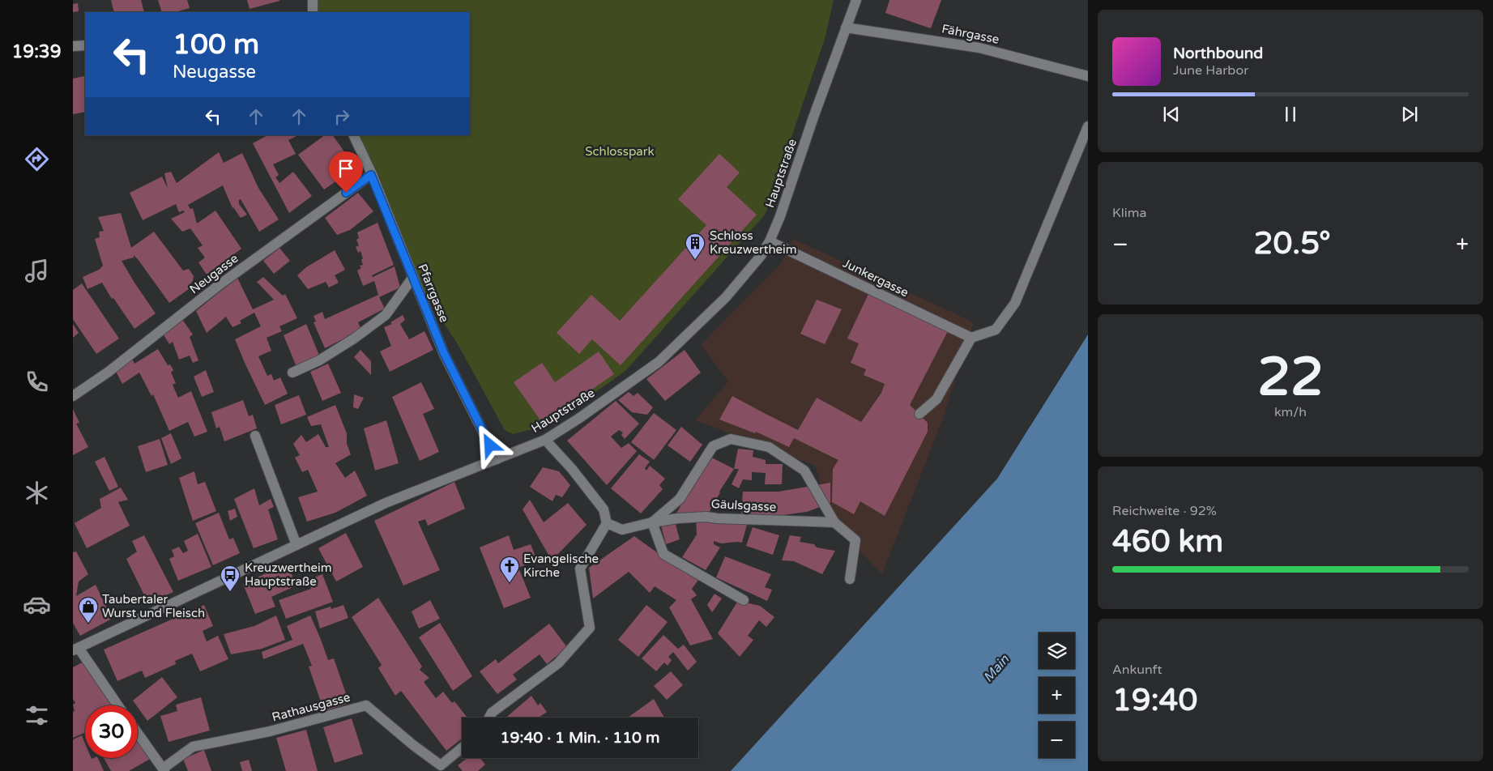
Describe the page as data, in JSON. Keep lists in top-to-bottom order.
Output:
{
  "streets": {
    "street": [
      "Fährgasse",
      "Hauptstraße",
      "Neugasse",
      "Junkergasse",
      "Pfarrgasse",
      "Gäulsgasse",
      "Rathausgasse"
    ]
  },
  "crossings": [
    ["Fährgasse", "Hauptstraße"],
    ["Hauptstraße", "Junkergasse"],
    ["Hauptstraße", "Pfarrgasse"],
    ["Neugasse", "Pfarrgasse"]
  ],
  "water": ["Main"],
  "parks": ["Schlosspark"],
  "places": {
    "building": ["Schloss Kreuzwertheim"],
    "church": ["Evangelische Kirche"],
    "bus stop": ["Kreuzwertheim Hauptstraße"],
    "shop": ["Taubertaler Wurst und Fleisch"]
  },
  "page": {
    "tabs": "19:39",
    "turn": ["100 m", "Neugasse"],
    "song": ["Northbound", "June Harbor"],
    "tile": [
      "Klima",
      ["22", "km/h"],
      ["Reichweite · 92%", "460 km"],
      ["Ankunft", "19:40"]
    ],
    "heat": ["−", "20.5°", "+"],
    "map_buttons": ["+", "−"],
    "limit": "30",
    "trip": "19:40 · 1 Min. · 110 m"
  }
}
